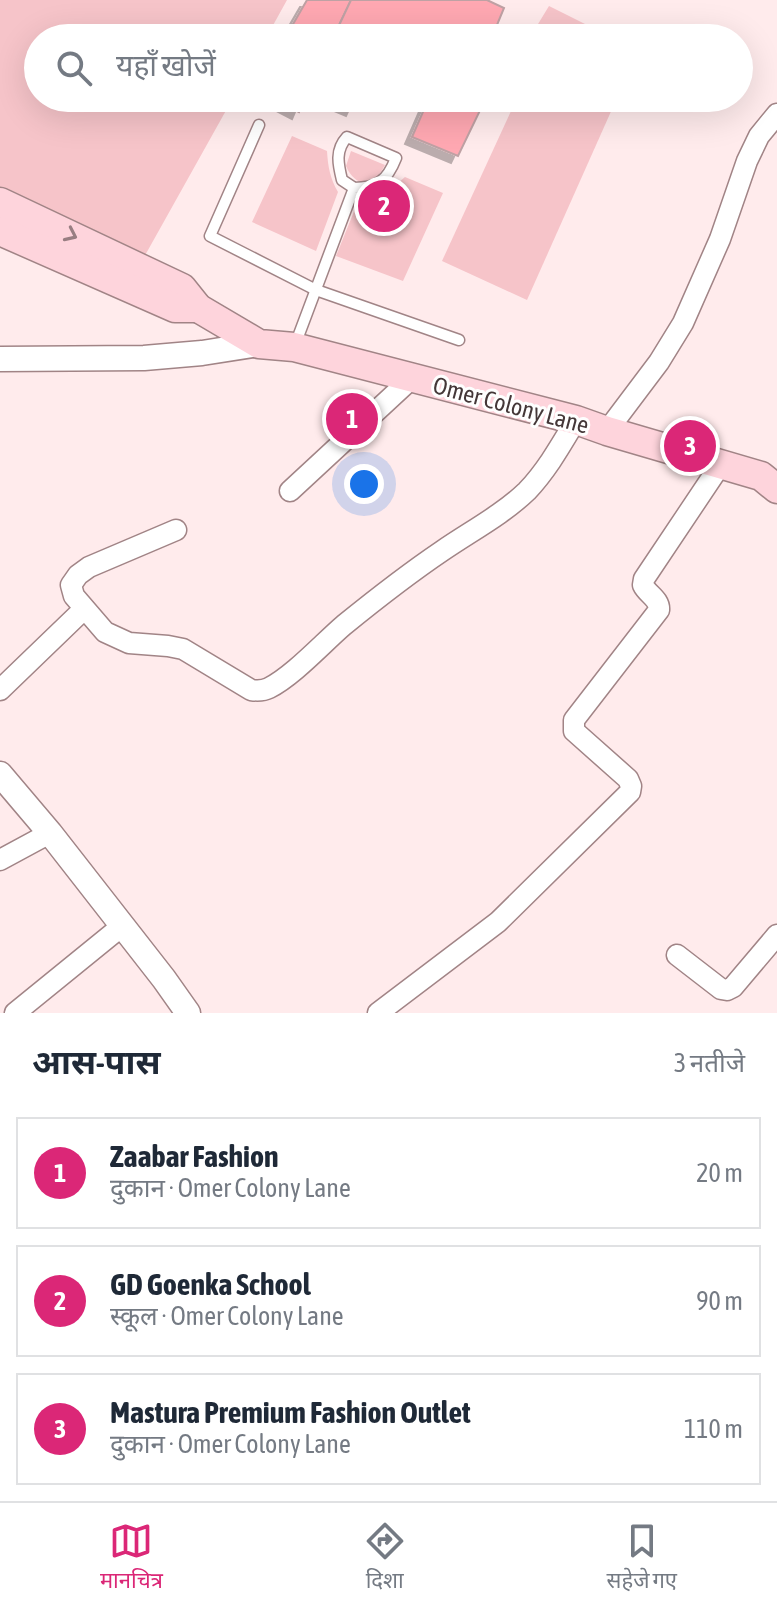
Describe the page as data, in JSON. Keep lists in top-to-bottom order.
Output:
{
  "streets": {
    "main road": ["Omer Colony Lane"]
  },
  "page": {
    "search": "यहाँ खोजें",
    "pins": ["2", "1", "3"],
    "heading": ["आस-पास", "3 नतीजे"],
    "list": [
      {
        "mark": "1",
        "name": "Zaabar Fashion",
        "note": "दुकान · Omer Colony Lane",
        "value": "20 m"
      },
      {
        "mark": "2",
        "name": "GD Goenka School",
        "note": "स्कूल · Omer Colony Lane",
        "value": "90 m"
      },
      {
        "mark": "3",
        "name": "Mastura Premium Fashion Outlet",
        "note": "दुकान · Omer Colony Lane",
        "value": "110 m"
      }
    ],
    "nav": ["मानचित्र", "दिशा", "सहेजे गए"]
  }
}
